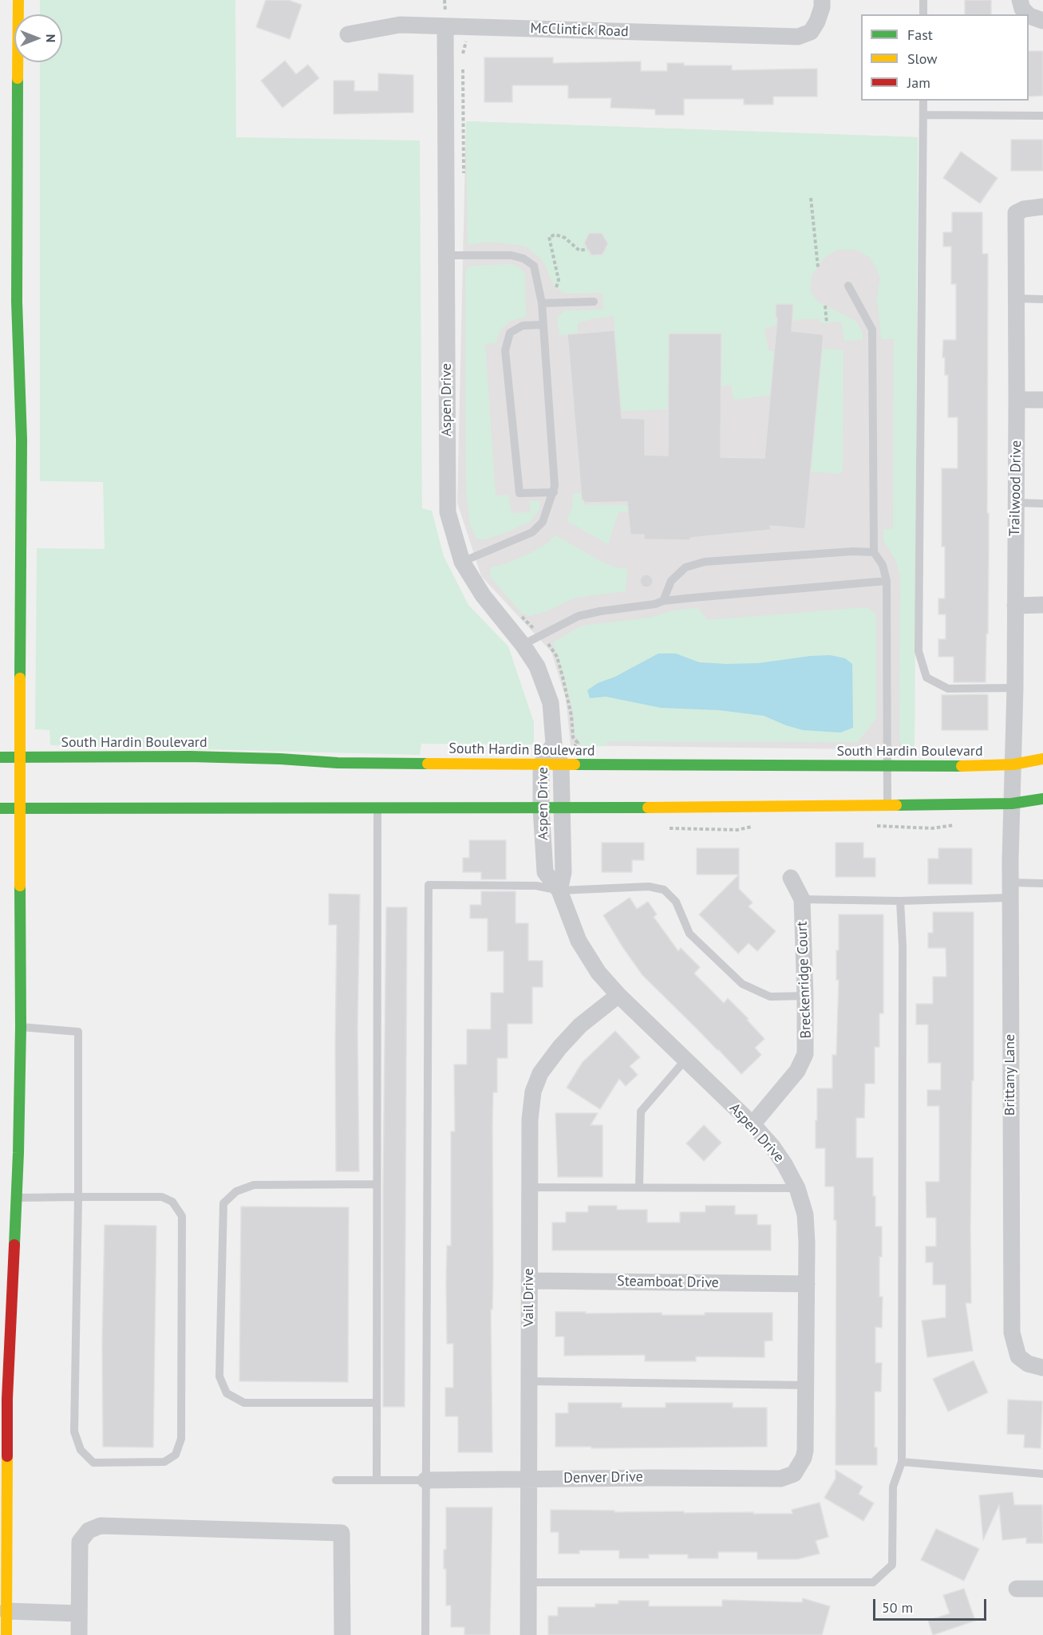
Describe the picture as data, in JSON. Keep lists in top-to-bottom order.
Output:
{
  "streets": {
    "main road": ["South Hardin Boulevard"],
    "street": [
      "McClintick Road",
      "Aspen Drive",
      "Trailwood Drive",
      "Breckenridge Court",
      "Brittany Lane",
      "Steamboat Drive",
      "Vail Drive",
      "Denver Drive"
    ]
  },
  "crossings": [
    ["McClintick Road", "Aspen Drive"],
    ["Aspen Drive", "South Hardin Boulevard"],
    ["Aspen Drive", "Breckenridge Court"],
    ["Aspen Drive", "Steamboat Drive"],
    ["Aspen Drive", "Vail Drive"],
    ["Aspen Drive", "Denver Drive"],
    ["Trailwood Drive", "South Hardin Boulevard"],
    ["Trailwood Drive", "Brittany Lane"],
    ["South Hardin Boulevard", "Brittany Lane"],
    ["Steamboat Drive", "Vail Drive"],
    ["Vail Drive", "Denver Drive"]
  ],
  "legend": ["Fast", "Slow", "Jam"],
  "scale_bar": "50 m",
  "north": "right"
}
